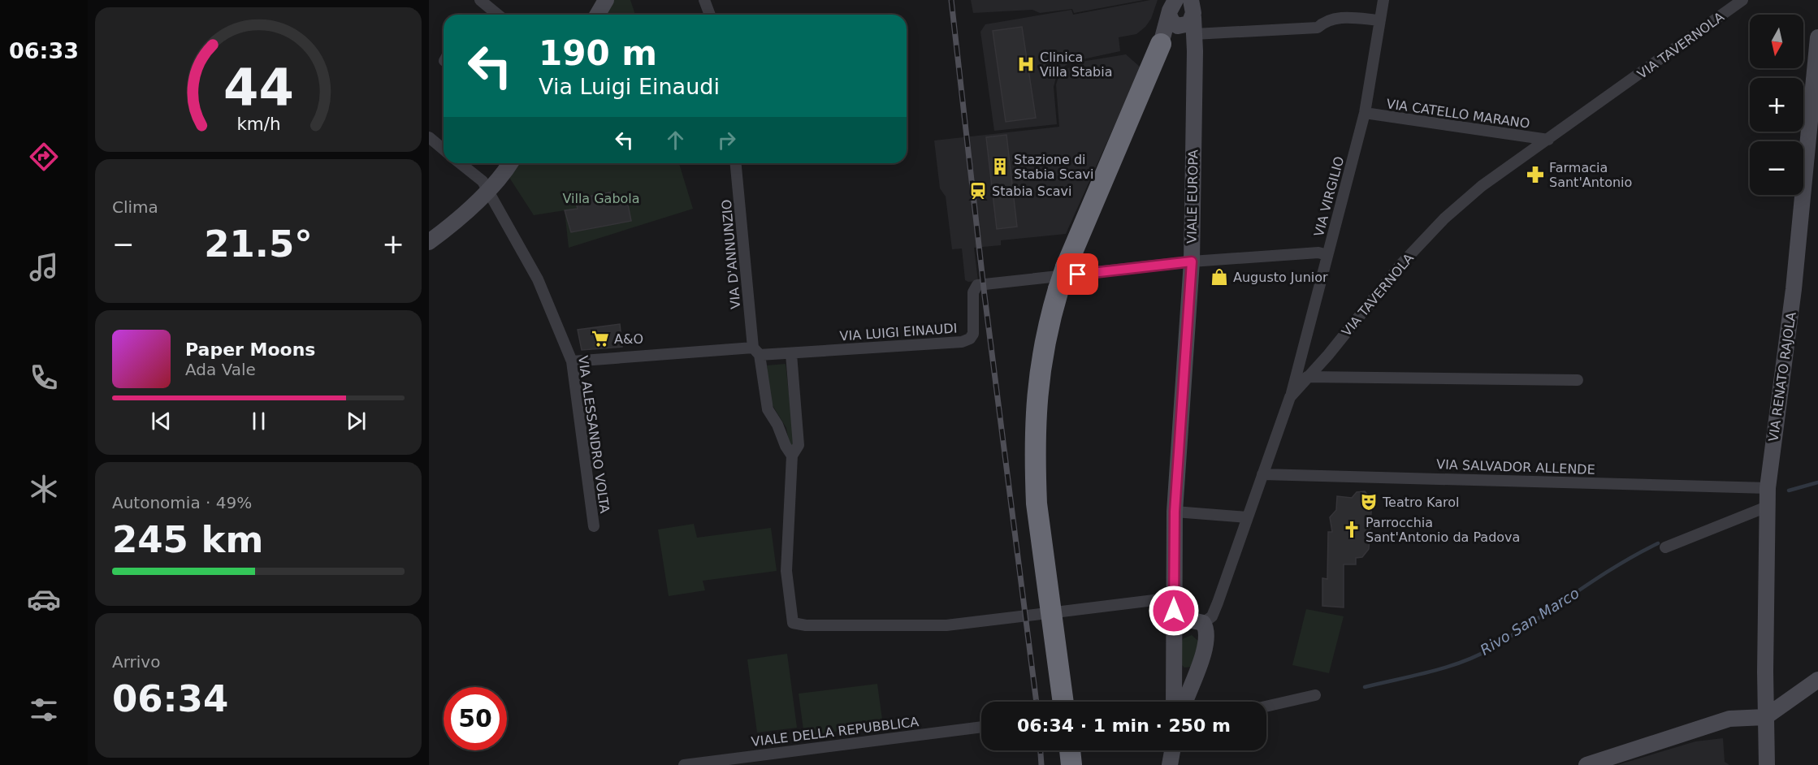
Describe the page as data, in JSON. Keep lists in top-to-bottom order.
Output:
{
  "streets": {
    "main road": ["VIALE EUROPA", "VIA RENATO RAJOLA"],
    "street": [
      "VIA TAVERNOLA",
      "VIA CATELLO MARANO",
      "VIA VIRGILIO",
      "VIA D'ANNUNZIO",
      "VIA LUIGI EINAUDI",
      "VIA ALESSANDRO VOLTA",
      "VIA SALVADOR ALLENDE",
      "VIALE DELLA REPUBBLICA"
    ]
  },
  "crossings": [
    ["VIA TAVERNOLA", "VIA CATELLO MARANO"],
    ["VIA TAVERNOLA", "VIA VIRGILIO"],
    ["VIA TAVERNOLA", "VIA SALVADOR ALLENDE"],
    ["VIA CATELLO MARANO", "VIA VIRGILIO"],
    ["VIALE EUROPA", "VIA LUIGI EINAUDI"],
    ["VIA RENATO RAJOLA", "VIA SALVADOR ALLENDE"]
  ],
  "water": ["Rivo San Marco"],
  "parks": ["Villa Gabola"],
  "places": {
    "hospital": ["Clinica Villa Stabia"],
    "building": ["Stazione di Stabia Scavi"],
    "pharmacy": ["Farmacia Sant'Antonio"],
    "station": ["Stabia Scavi"],
    "shop": ["Augusto Junior"],
    "supermarket": ["A&O"],
    "theatre": ["Teatro Karol"],
    "church": ["Parrocchia Sant'Antonio da Padova"]
  },
  "north": "bottom",
  "page": {
    "tabs": "06:33",
    "map_buttons": ["+", "−"],
    "turn": ["190 m", "Via Luigi Einaudi"],
    "tile": [
      "Clima",
      ["Autonomia · 49%", "245 km"],
      ["Arrivo", "06:34"]
    ],
    "heat": ["−", "21.5°", "+"],
    "song": ["Paper Moons", "Ada Vale"],
    "limit": "50",
    "trip": "06:34 · 1 min · 250 m",
    "gauge": ["44", "km/h"]
  }
}
